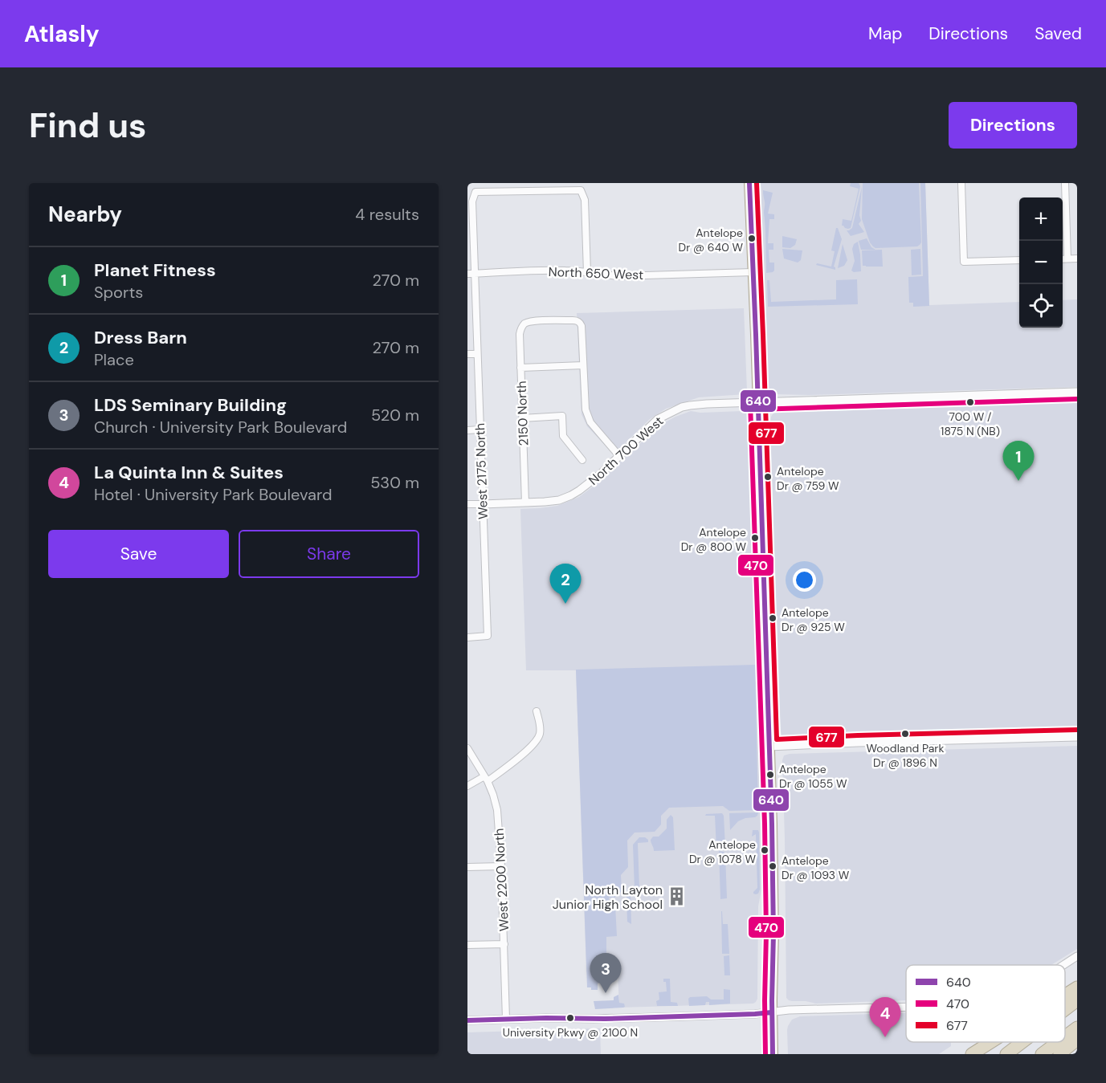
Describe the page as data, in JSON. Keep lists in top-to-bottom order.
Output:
{
  "streets": {
    "street": [
      "North 650 West",
      "2150 North",
      "North 700 West",
      "West 2175 North",
      "West 2200 North"
    ]
  },
  "crossings": [
    ["North 650 West", "West 2175 North"],
    ["2150 North", "North 700 West"],
    ["North 700 West", "West 2175 North"]
  ],
  "places": {
    "other": [
      "Antelope Dr @ 640 W",
      "700 W / 1875 N (NB)",
      "Antelope Dr @ 759 W",
      "Antelope Dr @ 800 W",
      "Antelope Dr @ 925 W",
      "Woodland Park Dr @ 1896 N",
      "Antelope Dr @ 1055 W",
      "Antelope Dr @ 1078 W",
      "Antelope Dr @ 1093 W",
      "University Pkwy @ 2100 N"
    ],
    "building": ["North Layton Junior High School"]
  },
  "lines": ["transit line 640", "transit line 677", "transit line 470"],
  "legend": ["640", "470", "677"],
  "page": {
    "header": "Atlasly",
    "nav": ["Map", "Directions", "Saved"],
    "buttons": [
      "Directions",
      ["Save", "Share"]
    ],
    "title": "Find us",
    "heading": ["Nearby", "4 results"],
    "map_buttons": ["+", "−"],
    "list": [
      {
        "mark": "1",
        "name": "Planet Fitness",
        "note": "Sports",
        "value": "270 m"
      },
      {
        "mark": "2",
        "name": "Dress Barn",
        "note": "Place",
        "value": "270 m"
      },
      {
        "mark": "3",
        "name": "LDS Seminary Building",
        "note": "Church · University Park Boulevard",
        "value": "520 m"
      },
      {
        "mark": "4",
        "name": "La Quinta Inn & Suites",
        "note": "Hotel · University Park Boulevard",
        "value": "530 m"
      }
    ],
    "pins": [
      "1",
      "2",
      "3",
      "4"
    ]
  }
}
